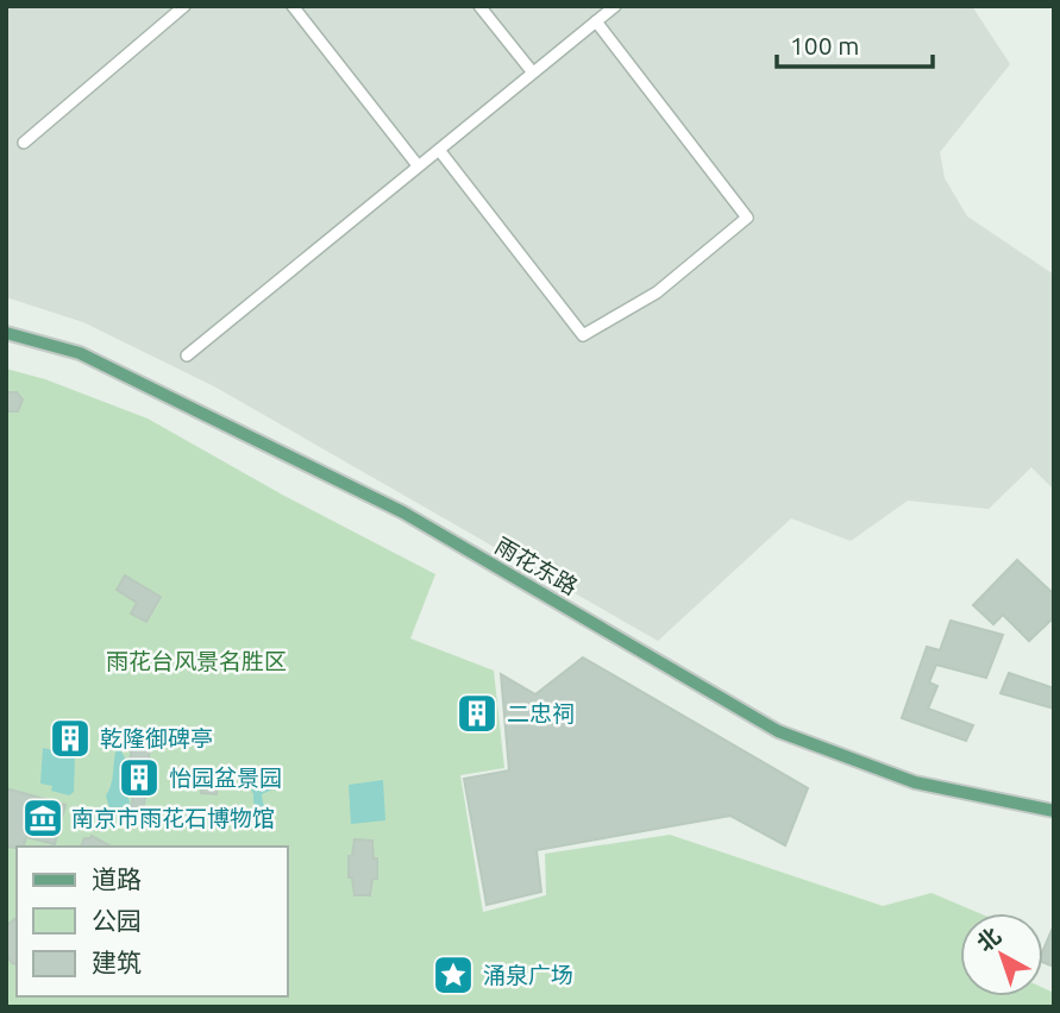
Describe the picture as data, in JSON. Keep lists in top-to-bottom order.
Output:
{
  "streets": {
    "main road": ["雨花东路"]
  },
  "parks": ["雨花台风景名胜区"],
  "places": {
    "building": ["二忠祠", "乾隆御碑亭", "怡园盆景园"],
    "museum": ["南京市雨花石博物馆"],
    "place": ["涌泉广场"]
  },
  "legend": ["道路", "公园", "建筑"],
  "scale_bar": "100 m",
  "north": "top left"
}
